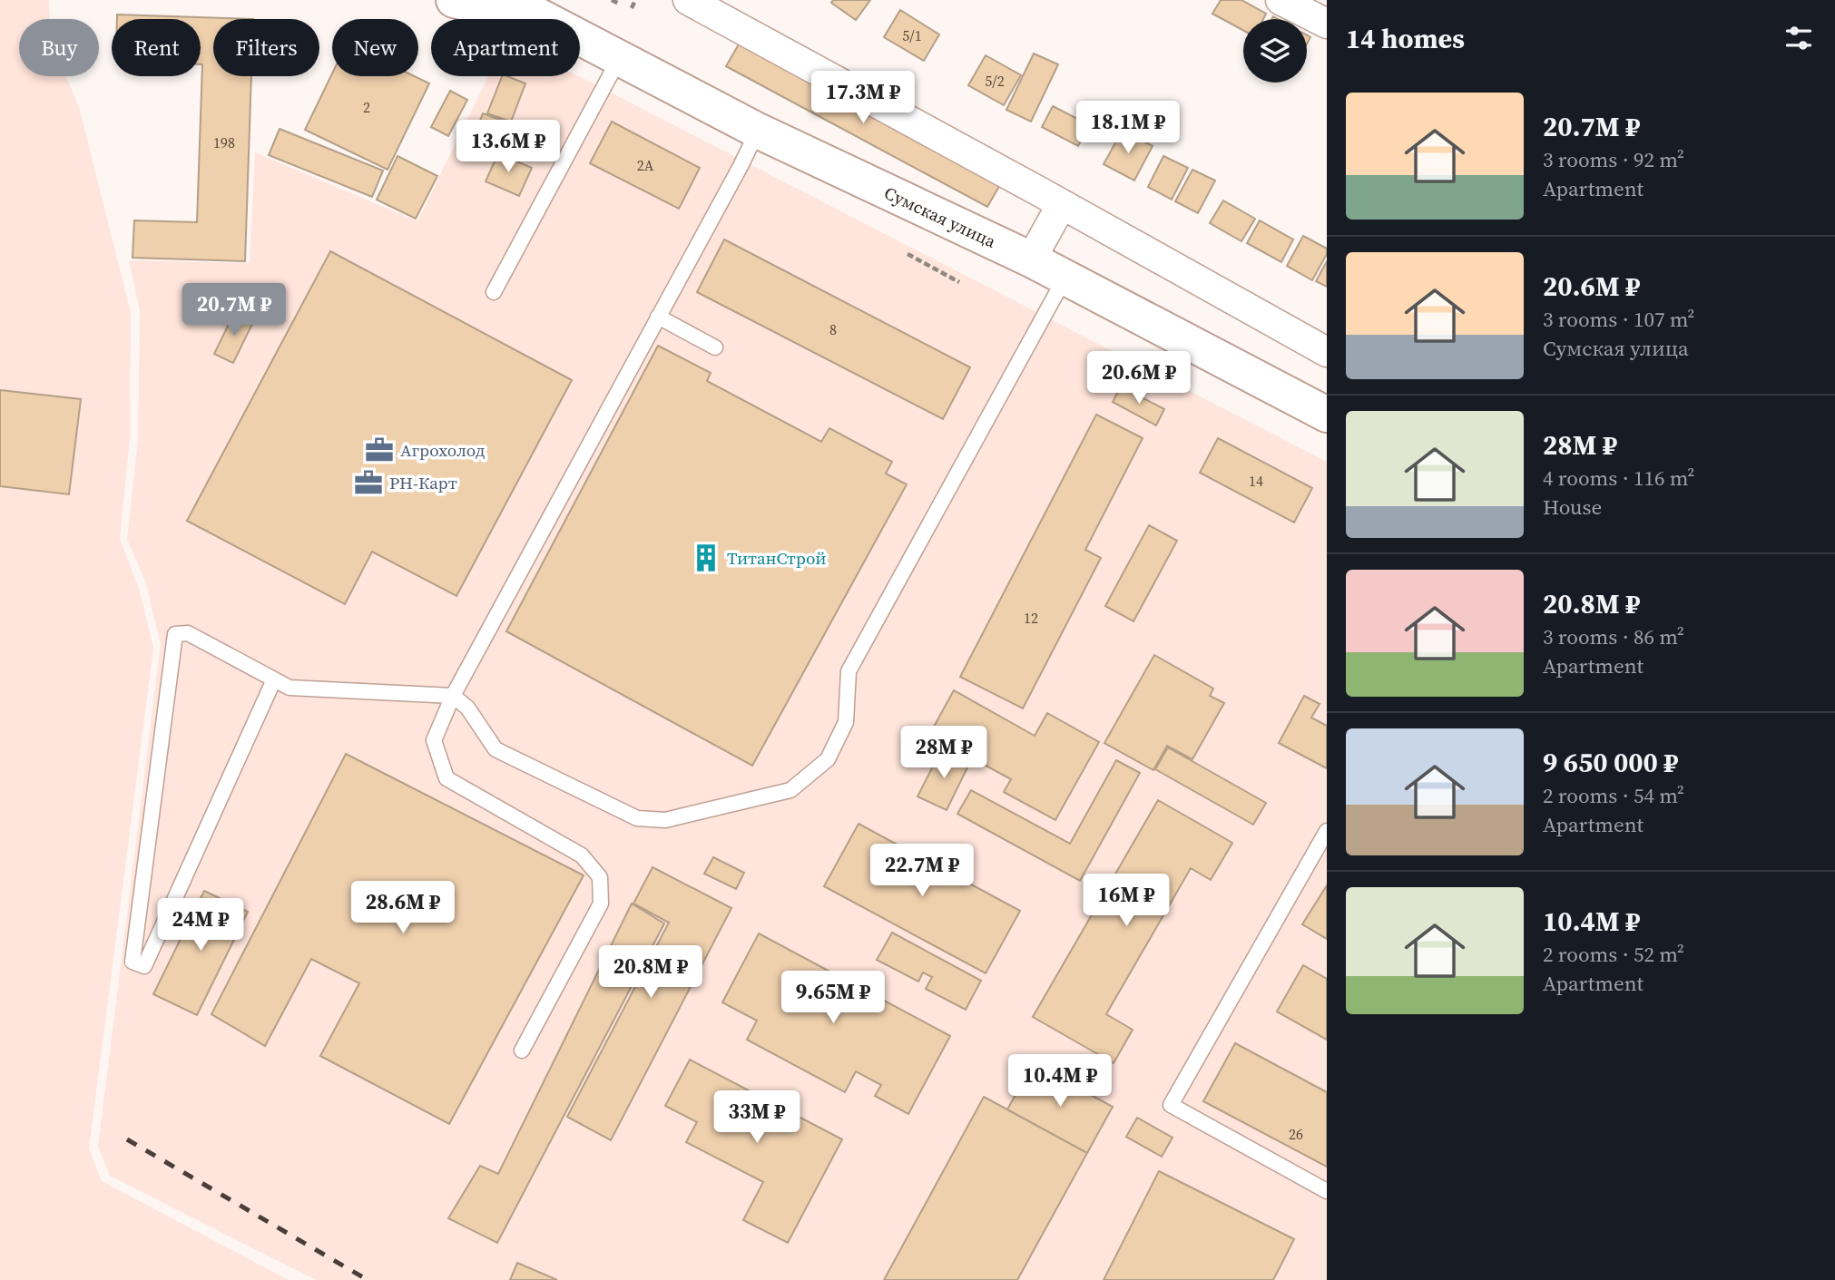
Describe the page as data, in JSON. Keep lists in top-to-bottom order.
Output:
{
  "streets": {
    "main road": ["Сумская улица"]
  },
  "places": {
    "office": ["Агрохолод", "РН-Карт"],
    "building": ["ТитанСтрой"]
  },
  "house_numbers": [
    "5/1",
    "5/2",
    "2",
    "198",
    "2А",
    "8",
    "14",
    "12",
    "26"
  ],
  "page": {
    "heading": "14 homes",
    "chip": [
      "Buy",
      "Rent",
      "Filters",
      "New",
      "Apartment"
    ],
    "price": [
      "17.3M ₽",
      "18.1M ₽",
      "13.6M ₽",
      "20.7M ₽",
      "20.6M ₽",
      "28M ₽",
      "22.7M ₽",
      "16M ₽",
      "28.6M ₽",
      "24M ₽",
      "20.8M ₽",
      "9.65M ₽",
      "10.4M ₽",
      "33M ₽"
    ],
    "list": [
      {
        "name": "20.7M ₽",
        "note": "3 rooms · 92 m² · Apartment"
      },
      {
        "name": "20.6M ₽",
        "note": "3 rooms · 107 m² · Сумская улица"
      },
      {
        "name": "28M ₽",
        "note": "4 rooms · 116 m² · House"
      },
      {
        "name": "20.8M ₽",
        "note": "3 rooms · 86 m² · Apartment"
      },
      {
        "name": "9 650 000 ₽",
        "note": "2 rooms · 54 m² · Apartment"
      },
      {
        "name": "10.4M ₽",
        "note": "2 rooms · 52 m² · Apartment"
      }
    ]
  }
}
